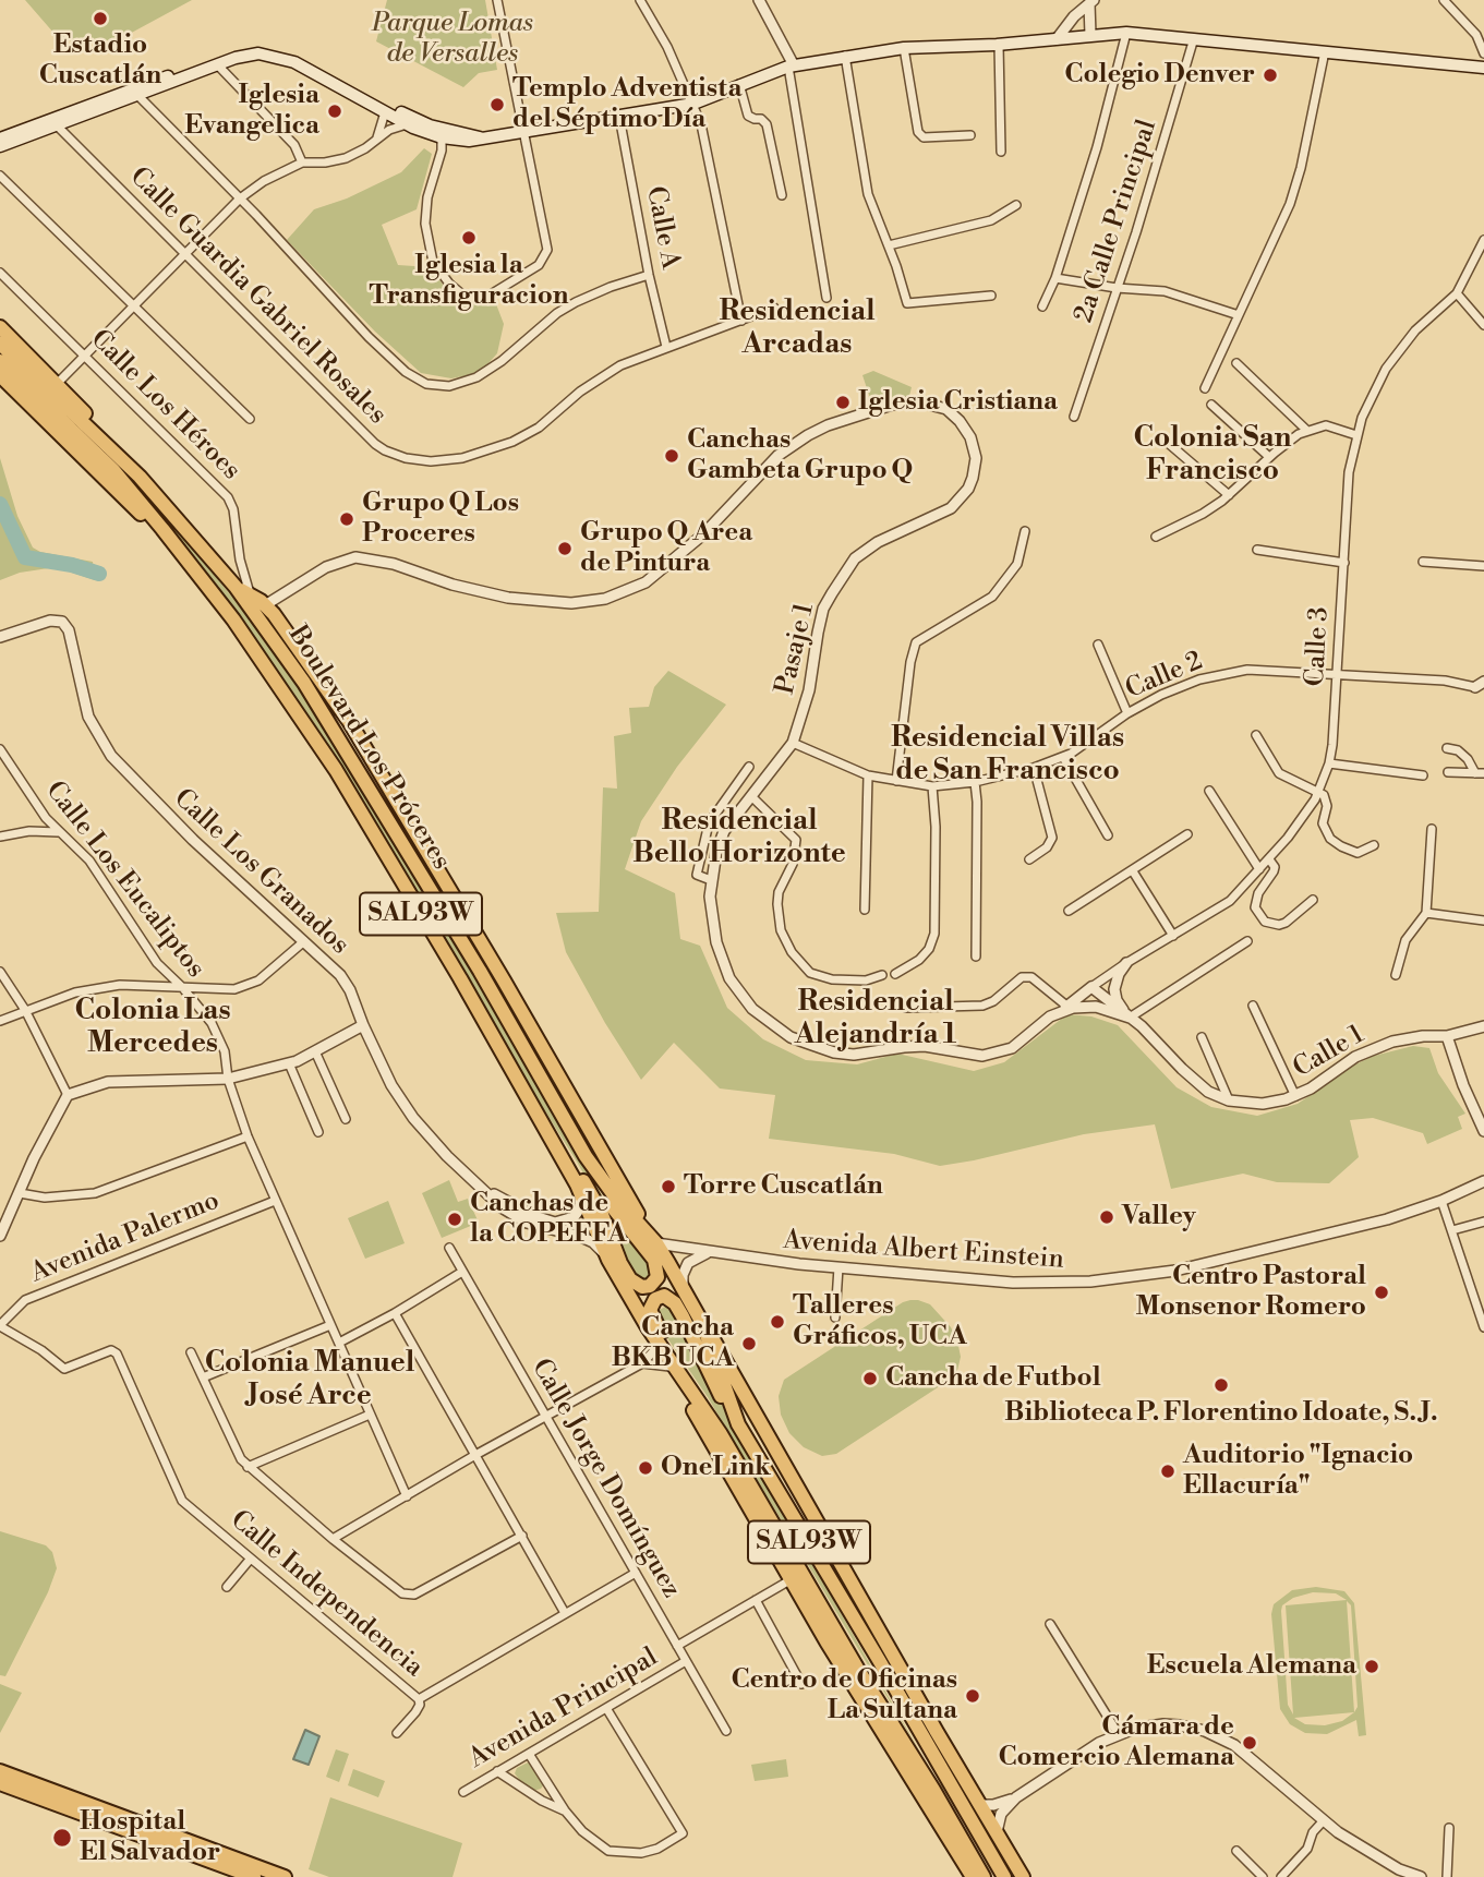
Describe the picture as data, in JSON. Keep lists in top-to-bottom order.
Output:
{
  "streets": {
    "highway": ["Boulevard Los Próceres", "SAL93W"],
    "street": [
      "2a Calle Principal",
      "Calle A",
      "Calle Guardia Gabriel Rosales",
      "Calle Los Héroes",
      "Calle 3",
      "Pasaje 1",
      "Calle 2",
      "Calle Los Granados",
      "Calle Los Eucaliptos",
      "Calle 1",
      "Avenida Palermo",
      "Avenida Albert Einstein",
      "Calle Jorge Domínguez",
      "Calle Independencia",
      "Avenida Principal"
    ]
  },
  "crossings": [
    ["Calle A", "Calle Guardia Gabriel Rosales"],
    ["Calle 3", "Calle 2"],
    ["Calle 3", "Calle 1"],
    ["Pasaje 1", "Calle 2"],
    ["Boulevard Los Próceres", "Calle Los Granados"],
    ["Boulevard Los Próceres", "Avenida Albert Einstein"],
    ["Calle Los Eucaliptos", "Avenida Palermo"],
    ["Avenida Palermo", "Calle Independencia"],
    ["Calle Jorge Domínguez", "Calle Independencia"],
    ["Calle Jorge Domínguez", "Avenida Principal"]
  ],
  "districts": [
    "Residencial Arcadas",
    "Colonia San Francisco",
    "Residencial Villas de San Francisco",
    "Residencial Bello Horizonte",
    "Residencial Alejandría 1",
    "Colonia Las Mercedes",
    "Colonia Manuel José Arce"
  ],
  "parks": ["Parque Lomas de Versalles"],
  "places": [
    "Estadio Cuscatlán",
    "Colegio Denver",
    "Templo Adventista del Séptimo Día",
    "Iglesia Evangelica",
    "Iglesia la Transfiguracion",
    "Iglesia Cristiana",
    "Canchas Gambeta Grupo Q",
    "Grupo Q Los Proceres",
    "Grupo Q Area de Pintura",
    "Torre Cuscatlán",
    "Valley",
    "Canchas de la COPEFFA",
    "Centro Pastoral Monsenor Romero",
    "Talleres Gráficos, UCA",
    "Cancha BKB UCA",
    "Cancha de Futbol",
    "Biblioteca P. Florentino Idoate, S. J.",
    "OneLink",
    "Auditorio \"Ignacio Ellacuría\"",
    "Escuela Alemana",
    "Centro de Oficinas La Sultana",
    "Cámara de Comercio Alemana",
    "Hospital El Salvador"
  ]
}
